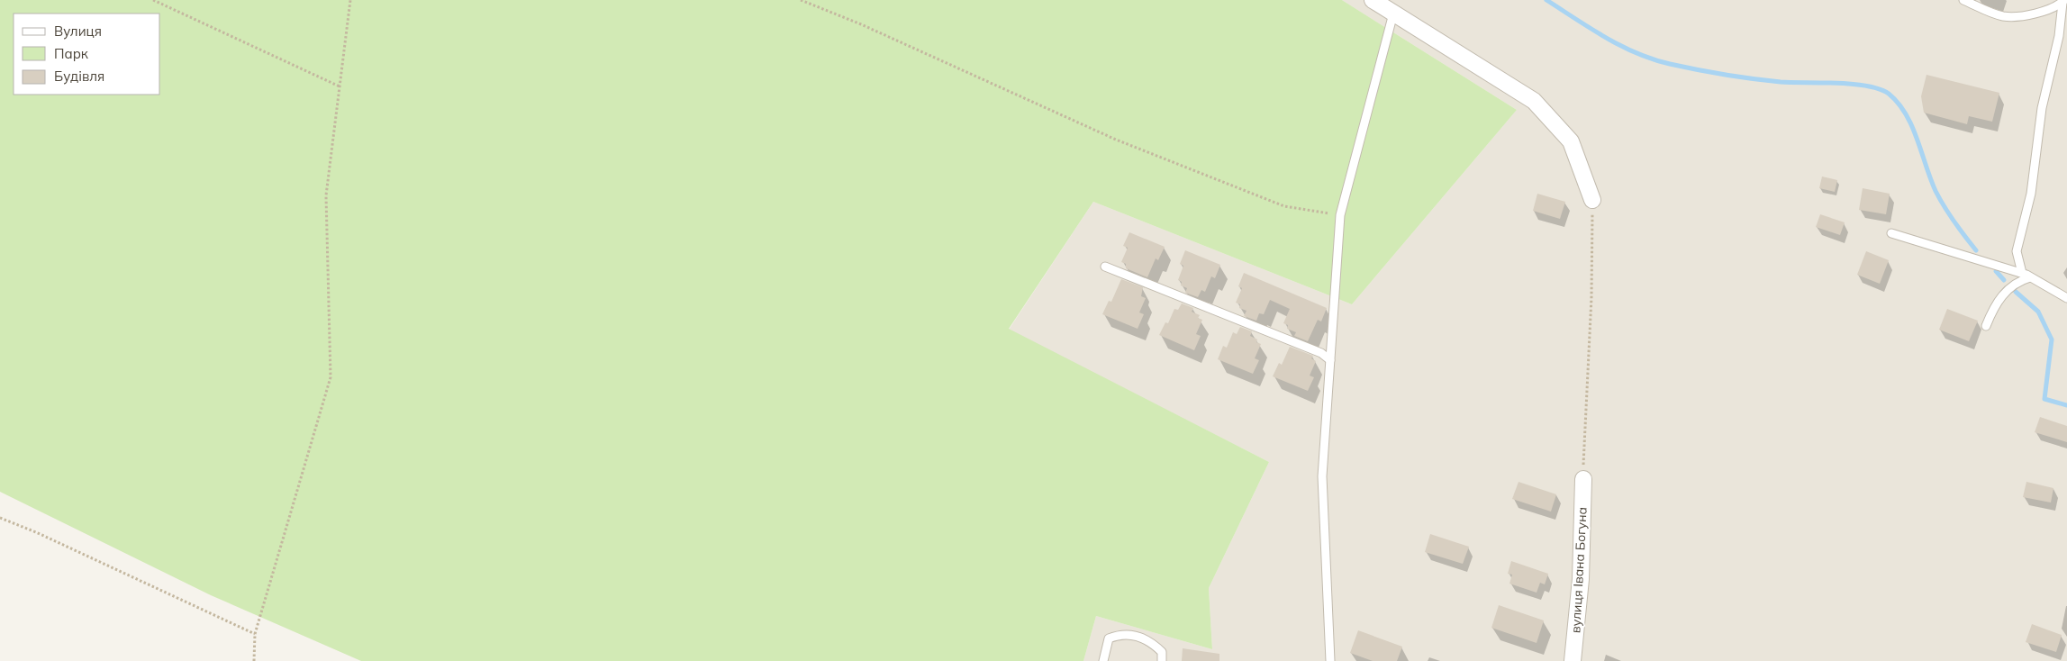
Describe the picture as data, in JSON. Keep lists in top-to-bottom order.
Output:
{
  "streets": {
    "street": ["вулиця Івана Богуна"]
  },
  "legend": ["Вулиця", "Парк", "Будівля"]
}
